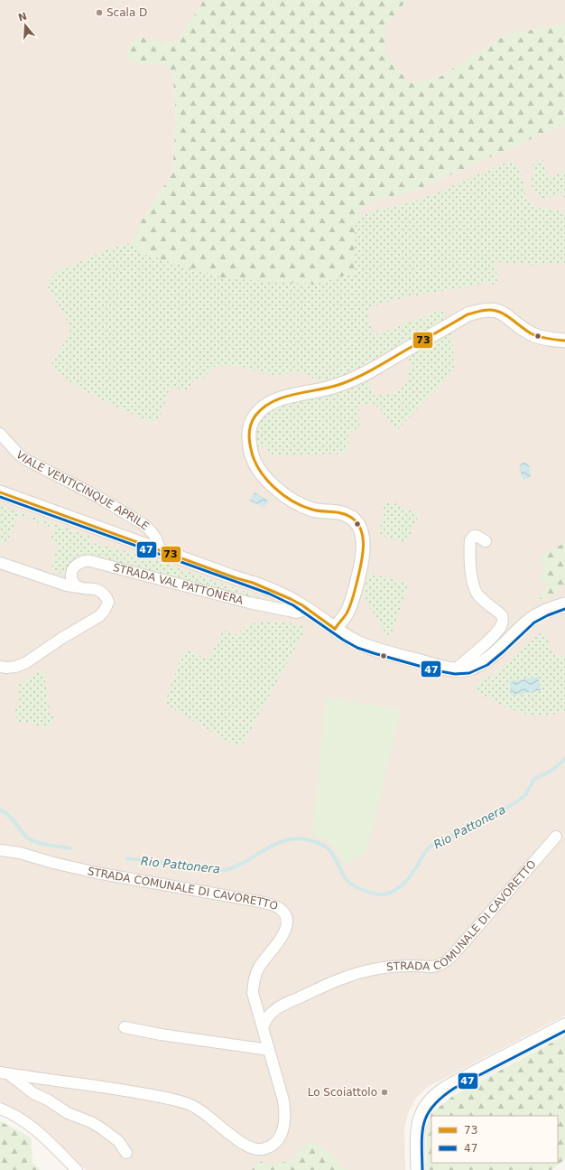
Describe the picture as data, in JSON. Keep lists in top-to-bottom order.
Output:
{
  "streets": {
    "street": ["VIALE VENTICINQUE APRILE", "STRADA VAL PATTONERA", "STRADA COMUNALE DI CAVORETTO"]
  },
  "crossings": [
    ["VIALE VENTICINQUE APRILE", "STRADA VAL PATTONERA"]
  ],
  "water": ["Rio Pattonera"],
  "places": ["Scala D", "Lo Scoiattolo"],
  "lines": ["transit line 73", "transit line 47"],
  "legend": ["73", "47"],
  "north": "top"
}
